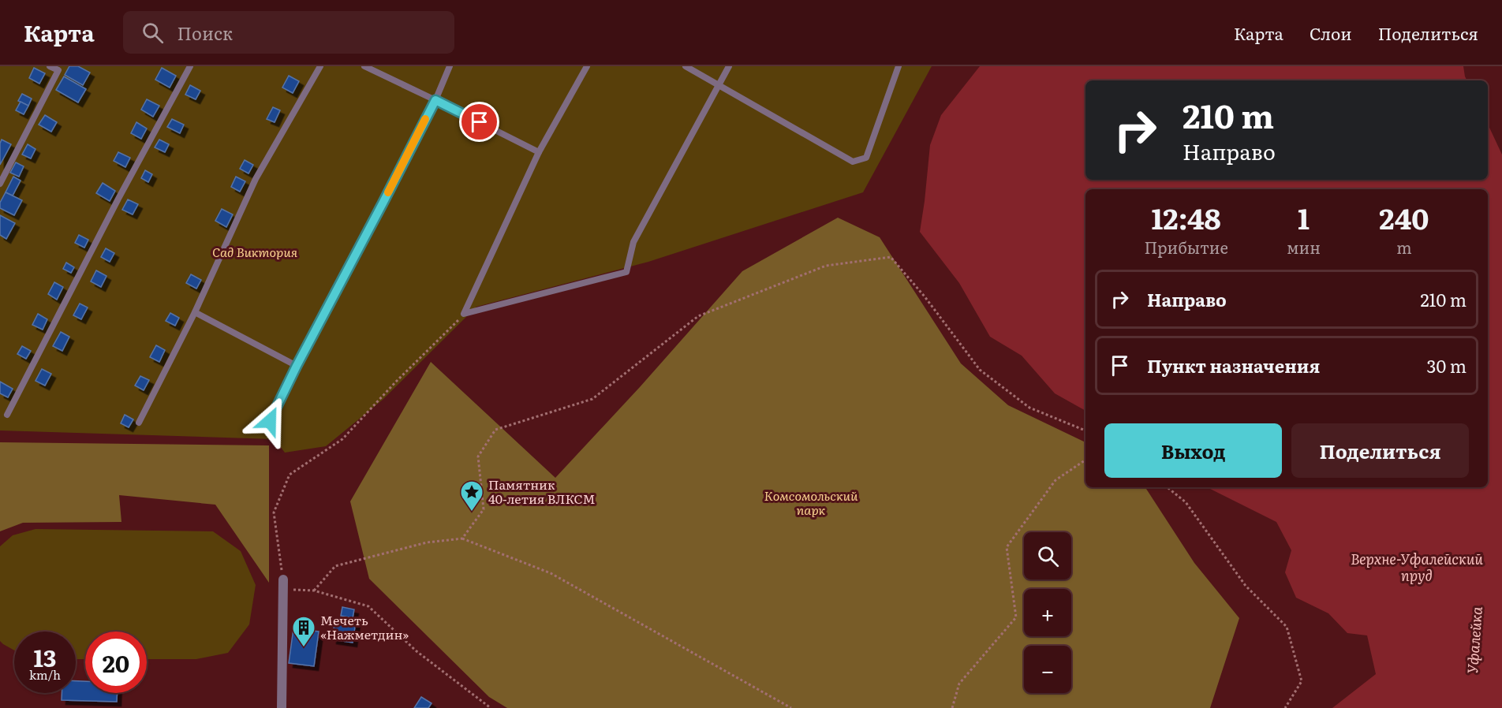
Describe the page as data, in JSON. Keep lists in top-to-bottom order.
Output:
{
  "water": ["Верхне-Уфалейский пруд", "Уфалейка"],
  "parks": ["Сад Виктория", "Комсомольский парк"],
  "places": {
    "place": ["Памятник 40-летия ВЛКСМ"],
    "building": ["Мечеть «Нажметдин»"]
  },
  "page": {
    "header": "Карта",
    "search": "Поиск",
    "nav": ["Карта", "Слои", "Поделиться"],
    "turn": ["210 m", "Направо"],
    "eta": [
      "12:48",
      "Прибытие",
      "1",
      "мин",
      "240",
      "m"
    ],
    "list": [
      {
        "name": "Направо",
        "value": "210 m"
      },
      {
        "name": "Пункт назначения",
        "value": "30 m"
      }
    ],
    "buttons": ["Выход", "Поделиться"],
    "map_buttons": ["+", "−"],
    "speed": "13 km/h",
    "limit": "20"
  }
}
